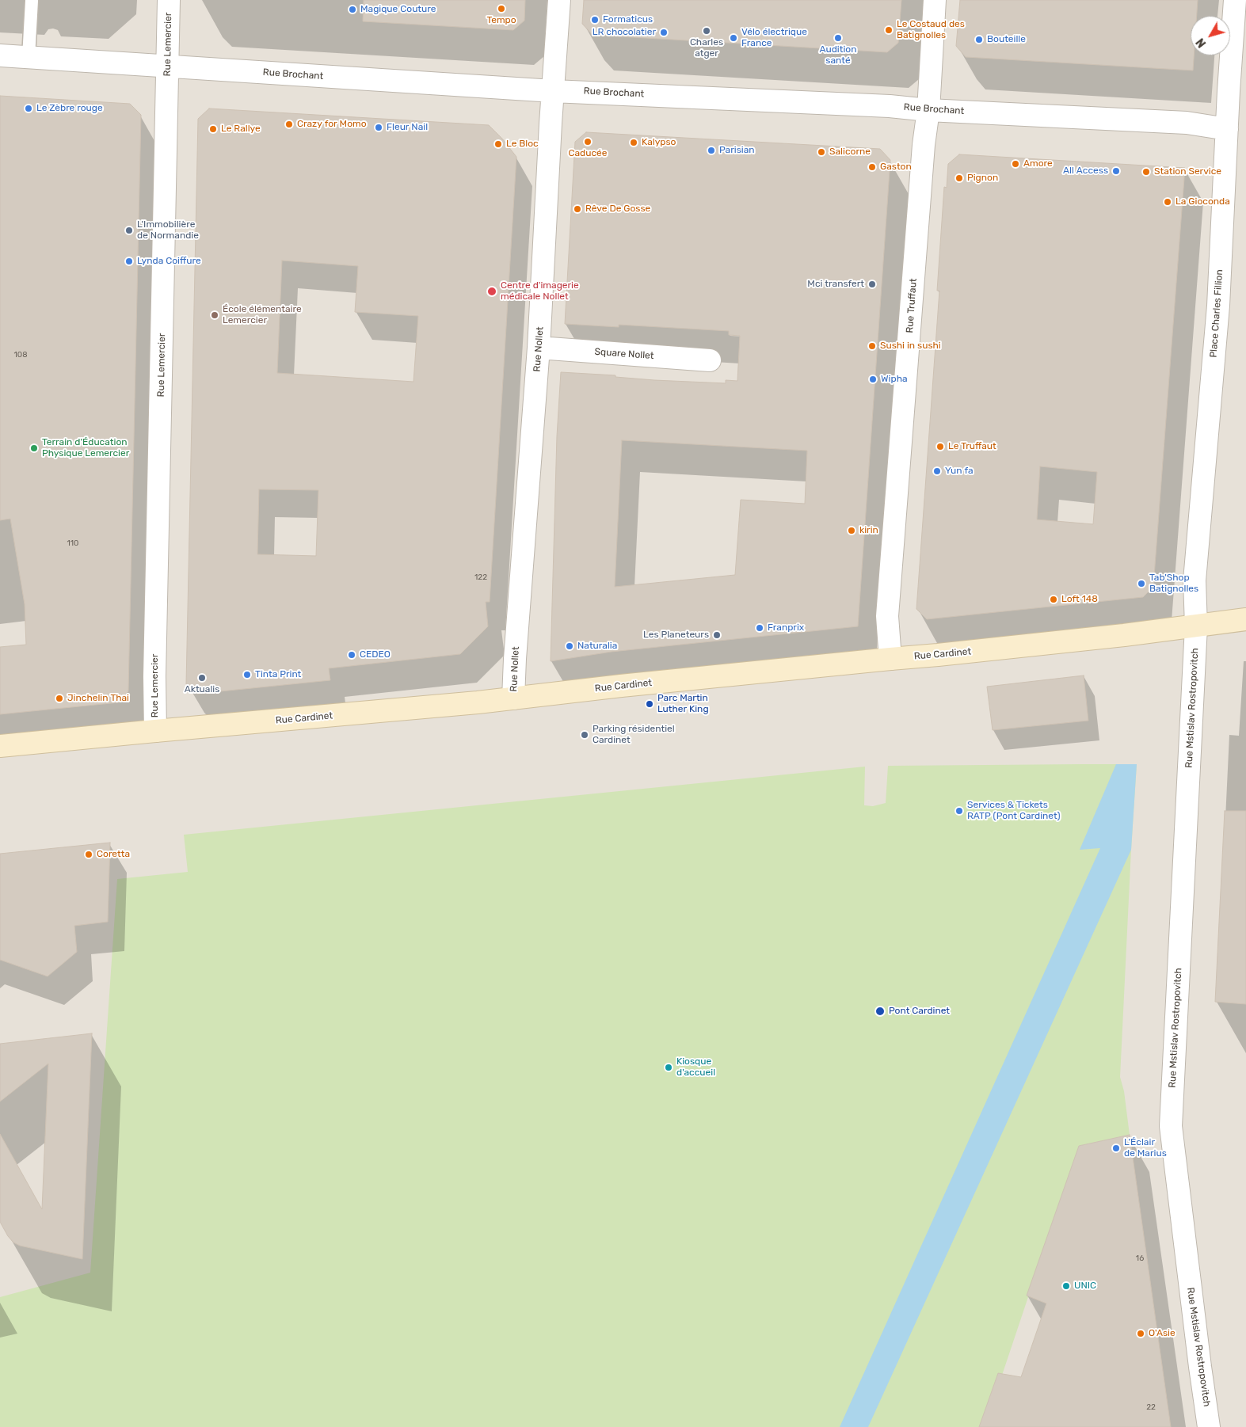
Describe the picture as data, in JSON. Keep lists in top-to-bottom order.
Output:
{
  "streets": {
    "main road": ["Rue Cardinet"],
    "street": [
      "Rue Lemercier",
      "Rue Brochant",
      "Rue Truffaut",
      "Place Charles Fillion",
      "Rue Nollet",
      "Square Nollet",
      "Rue Mstislav Rostropovitch"
    ]
  },
  "crossings": [
    ["Rue Lemercier", "Rue Brochant"],
    ["Rue Lemercier", "Rue Cardinet"],
    ["Rue Brochant", "Rue Truffaut"],
    ["Rue Brochant", "Place Charles Fillion"],
    ["Rue Brochant", "Rue Nollet"],
    ["Rue Truffaut", "Rue Cardinet"],
    ["Place Charles Fillion", "Rue Cardinet"],
    ["Place Charles Fillion", "Rue Mstislav Rostropovitch"],
    ["Rue Nollet", "Square Nollet"],
    ["Rue Nollet", "Rue Cardinet"],
    ["Rue Cardinet", "Rue Mstislav Rostropovitch"]
  ],
  "places": [
    "Tempo",
    "Magique Couture",
    "Formaticus",
    "Le Costaud des Batignolles",
    "Charles atger",
    "LR chocolatier",
    "Vélo électrique France",
    "Audition santé",
    "Bouteille",
    "Le Zèbre rouge",
    "Crazy for Momo",
    "Fleur Nail",
    "Le Rallye",
    "Caducée",
    "Kalypso",
    "Le Bloc",
    "Parisian",
    "Salicorne",
    "Amore",
    "Gaston",
    "All Access",
    "Station Service",
    "Pignon",
    "La Gioconda",
    "Rêve De Gosse",
    "L'Immobilière de Normandie",
    "Lynda Coiffure",
    "Mci transfert",
    "Centre d'imagerie médicale Nollet",
    "École élémentaire Lemercier",
    "Sushi in sushi",
    "Wipha",
    "Le Truffaut",
    "Terrain d'Éducation Physique Lemercier",
    "Yun fa",
    "kirin",
    "Tab'Shop Batignolles",
    "Loft 148",
    "Franprix",
    "Les Planeteurs",
    "Naturalia",
    "CEDEO",
    "Tinta Print",
    "Aktualis",
    "Jinchelin Thai",
    "Parc Martin Luther King",
    "Parking résidentiel Cardinet",
    "Services & Tickets RATP (Pont Cardinet)",
    "Coretta",
    "Pont Cardinet",
    "Kiosque d'accueil",
    "L'Éclair de Marius",
    "UNIC",
    "O'Asie"
  ],
  "house_numbers": [
    "108",
    "110",
    "122",
    "16",
    "22"
  ],
  "north": "bottom left"
}
